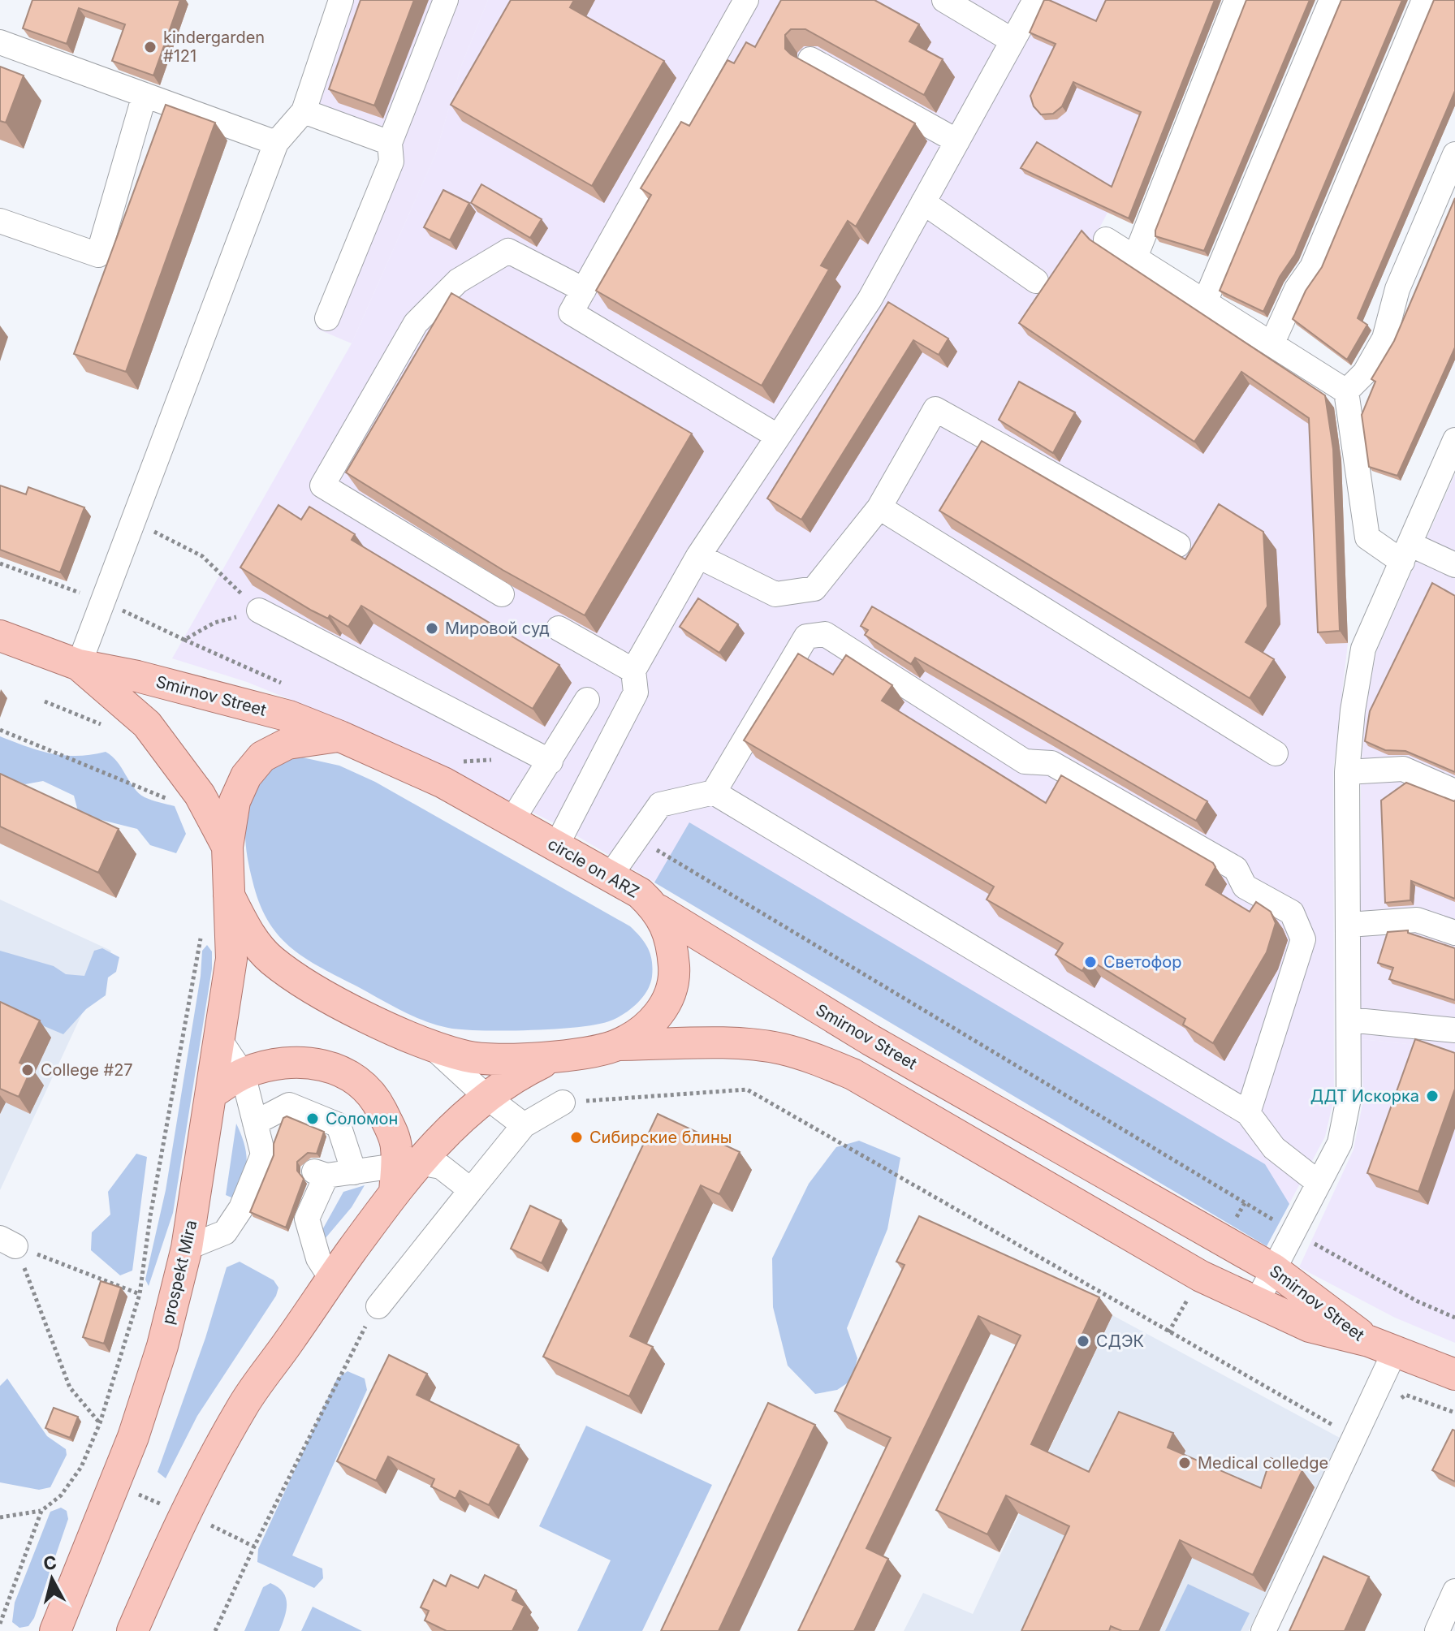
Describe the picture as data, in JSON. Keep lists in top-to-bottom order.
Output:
{
  "streets": {
    "main road": ["Smirnov Street", "circle on ARZ", "prospekt Mira"]
  },
  "crossings": [
    ["Smirnov Street", "circle on ARZ"],
    ["circle on ARZ", "prospekt Mira"]
  ],
  "places": [
    "kindergarden #121",
    "Мировой суд",
    "Светофор",
    "College #27",
    "ДДТ Искорка",
    "Соломон",
    "Сибирские блины",
    "СДЭК",
    "Medical colledge"
  ],
  "north": "top"
}
